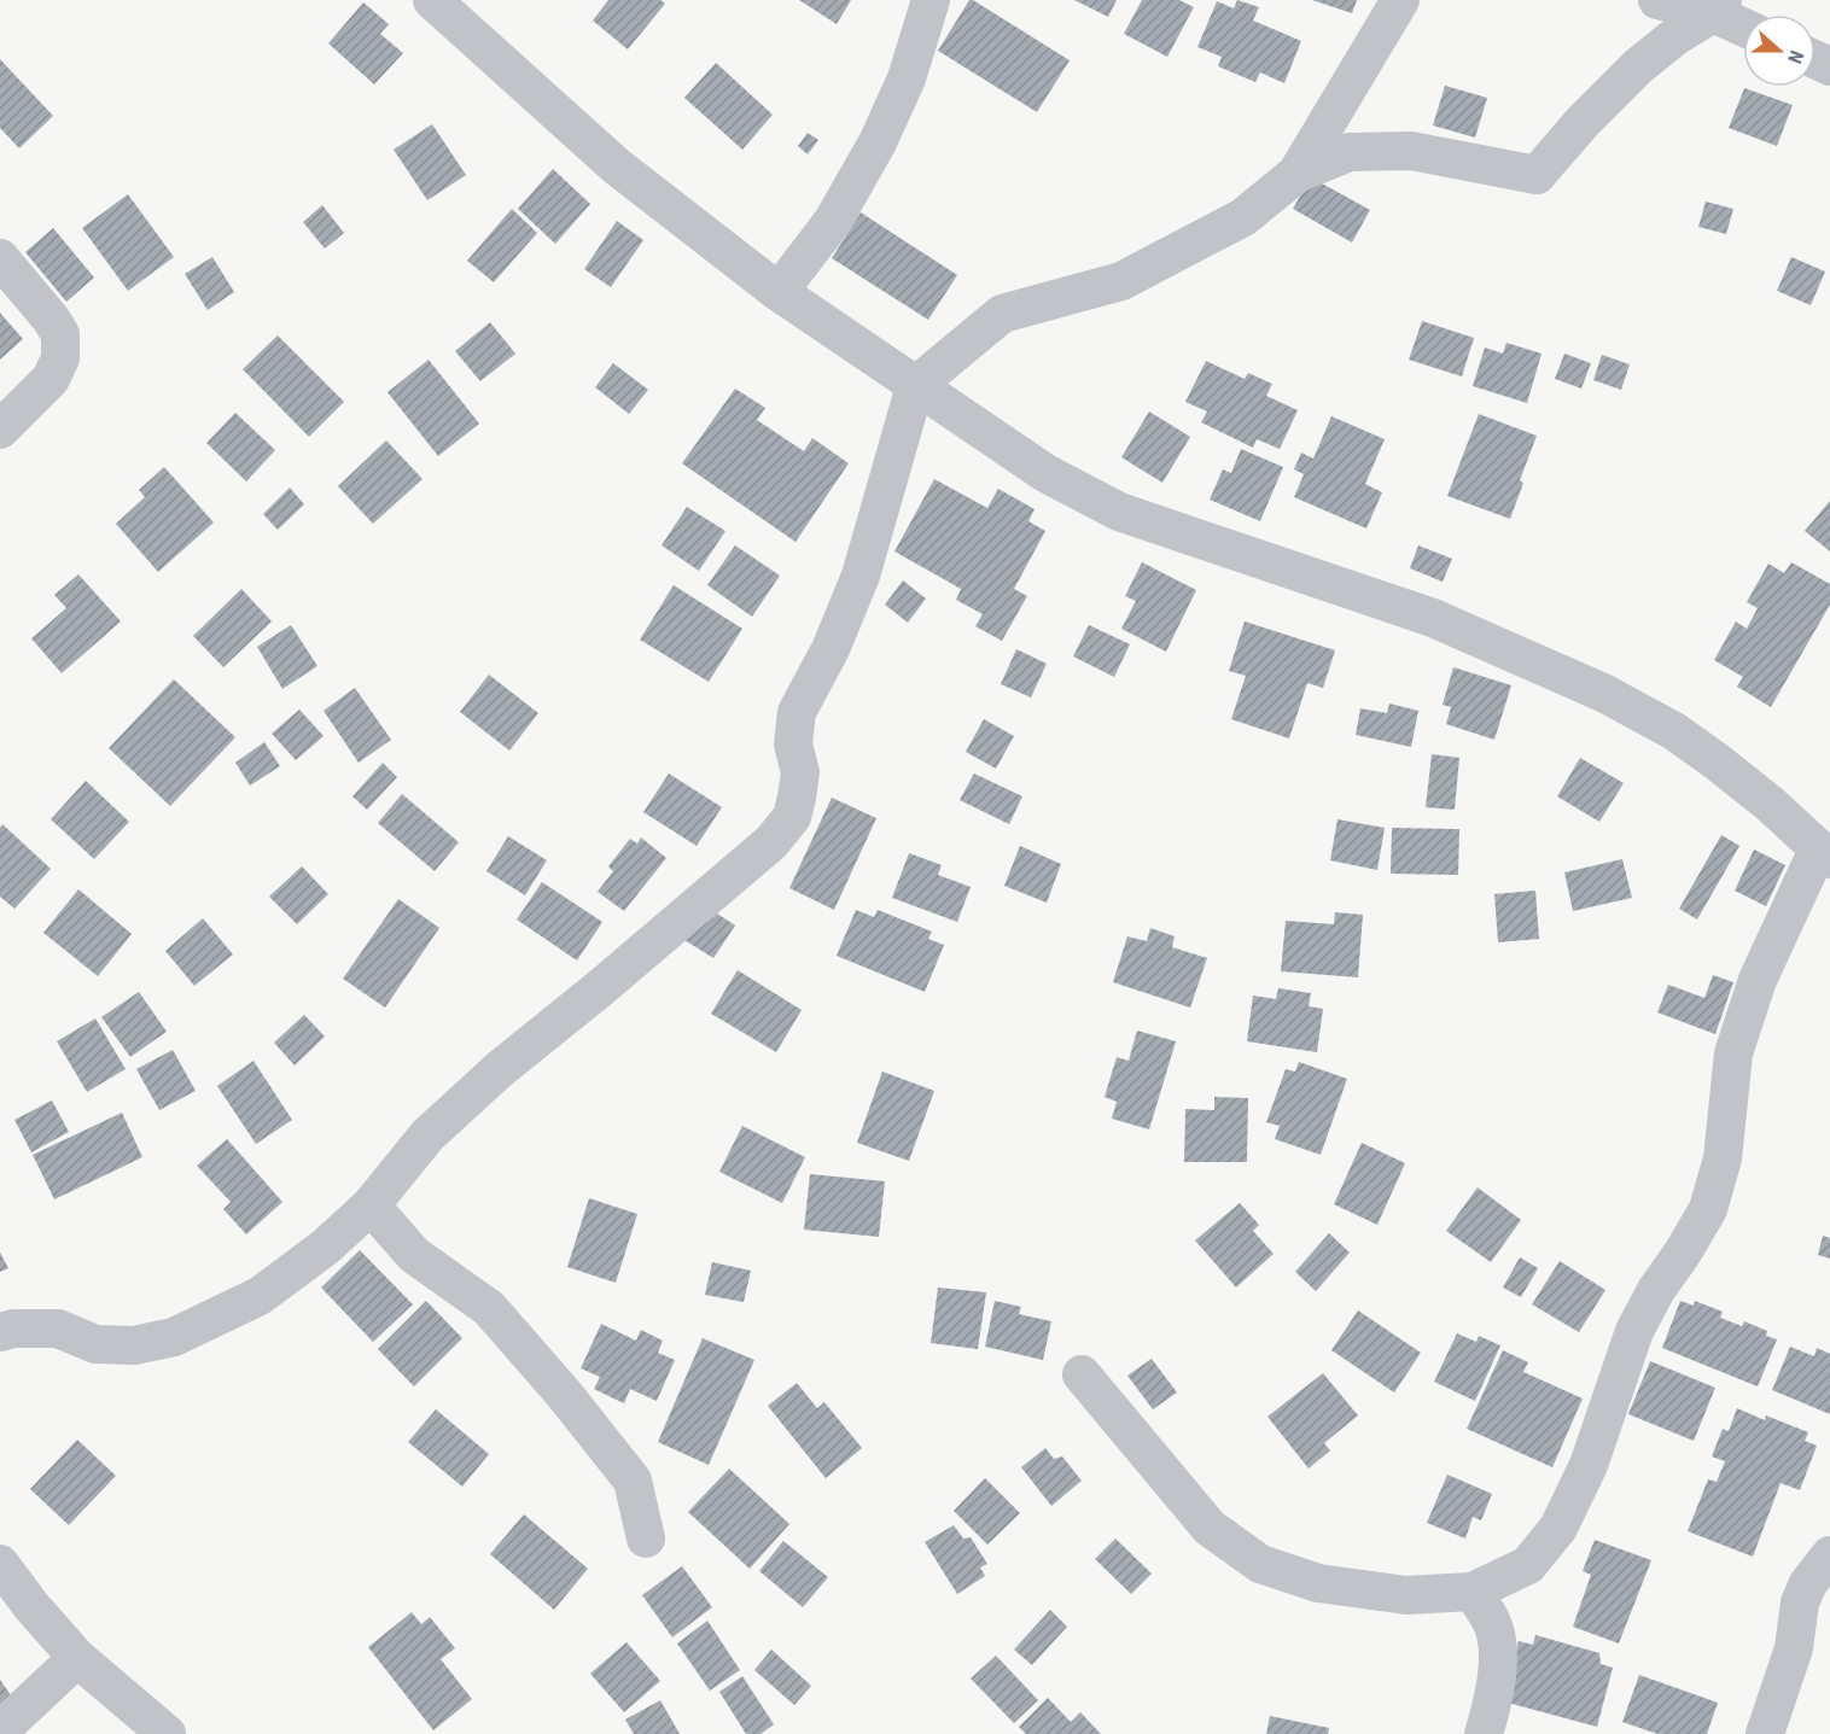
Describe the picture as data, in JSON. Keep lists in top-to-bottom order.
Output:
{
  "north": "right"
}
